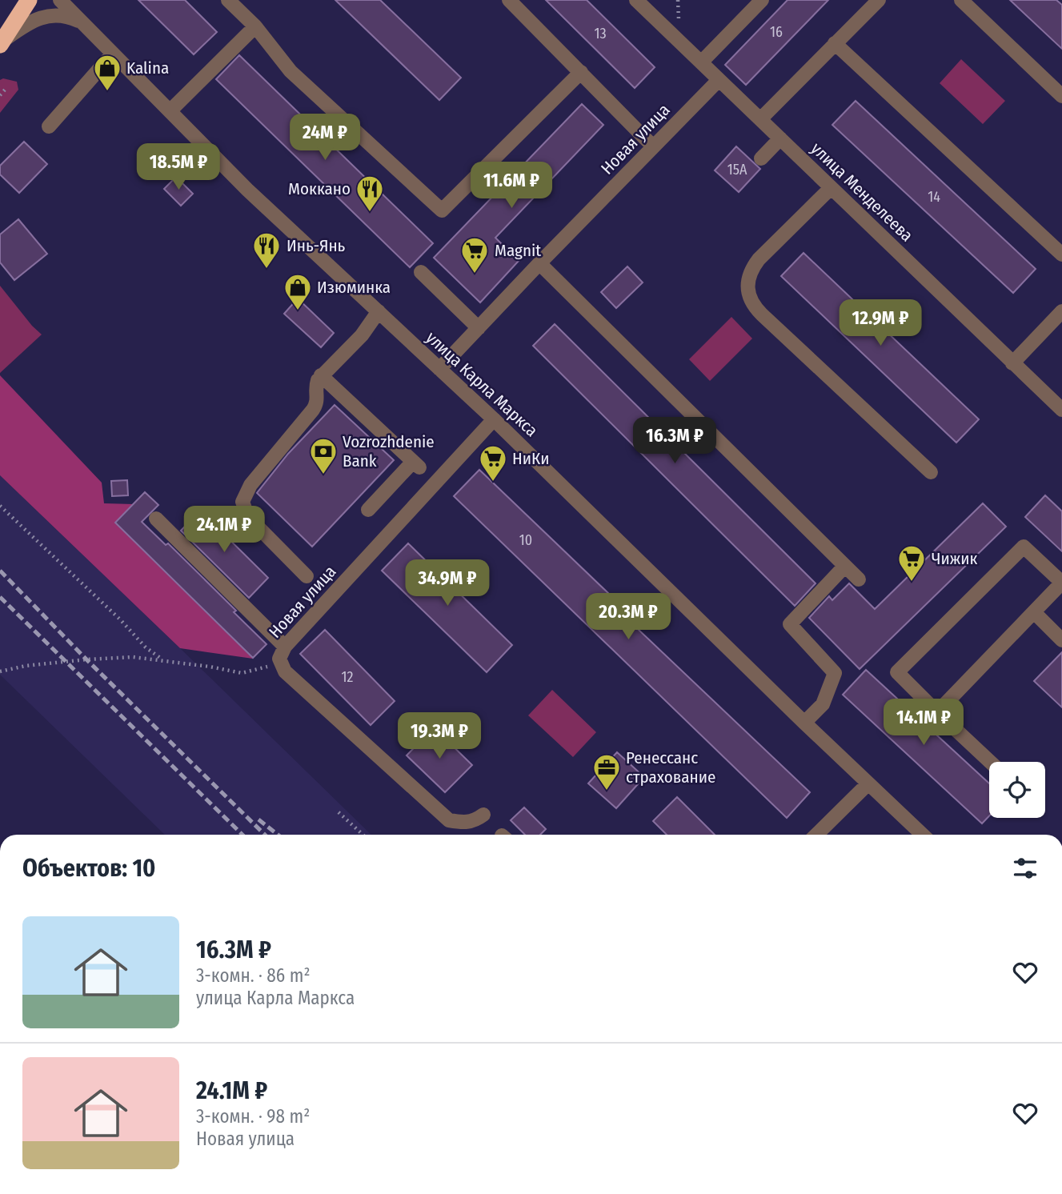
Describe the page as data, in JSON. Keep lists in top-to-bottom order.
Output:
{
  "streets": {
    "street": ["Новая улица", "улица Менделеева", "улица Карла Маркса"]
  },
  "crossings": [
    ["Новая улица", "улица Менделеева"],
    ["Новая улица", "улица Карла Маркса"]
  ],
  "places": {
    "shop": ["Kalina", "Изюминка"],
    "restaurant": ["Моккано", "Инь-Янь"],
    "supermarket": ["Magnit", "НиКи", "Чижик"],
    "bank": ["Vozrozhdenie Bank"],
    "office": ["Ренессанс страхование"]
  },
  "house_numbers": [
    "16",
    "13",
    "15А",
    "14",
    "10",
    "12"
  ],
  "page": {
    "price": [
      "24M ₽",
      "18.5M ₽",
      "11.6M ₽",
      "12.9M ₽",
      "16.3M ₽",
      "24.1M ₽",
      "34.9M ₽",
      "20.3M ₽",
      "14.1M ₽",
      "19.3M ₽"
    ],
    "heading": "Объектов: 10",
    "list": [
      {
        "name": "16.3M ₽",
        "note": "3-комн. · 86 m² · улица Карла Маркса"
      },
      {
        "name": "24.1M ₽",
        "note": "3-комн. · 98 m² · Новая улица"
      }
    ]
  }
}
